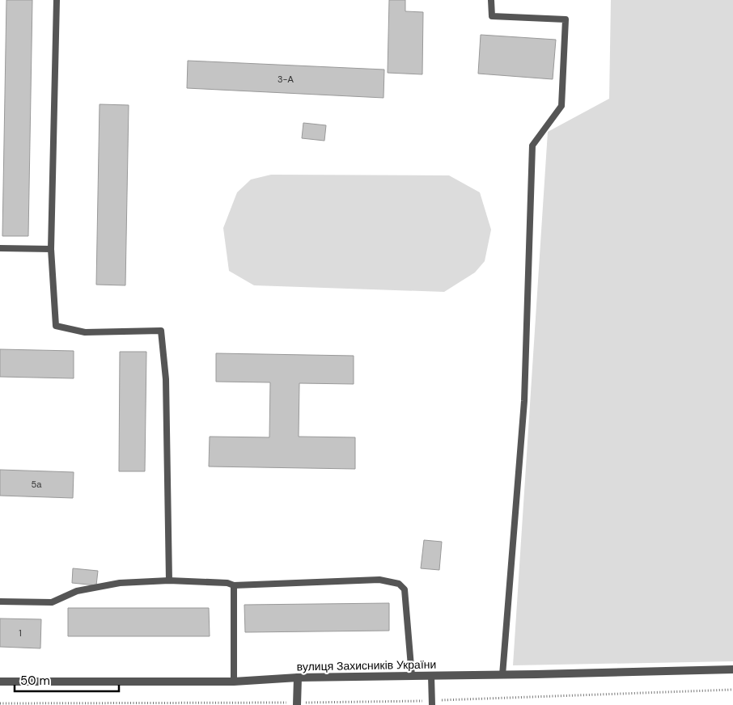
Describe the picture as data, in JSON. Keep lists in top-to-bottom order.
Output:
{
  "streets": {
    "street": ["вулиця Захисників України"]
  },
  "house_numbers": ["3-А", "5а", "1"],
  "scale_bar": "50 m"
}
